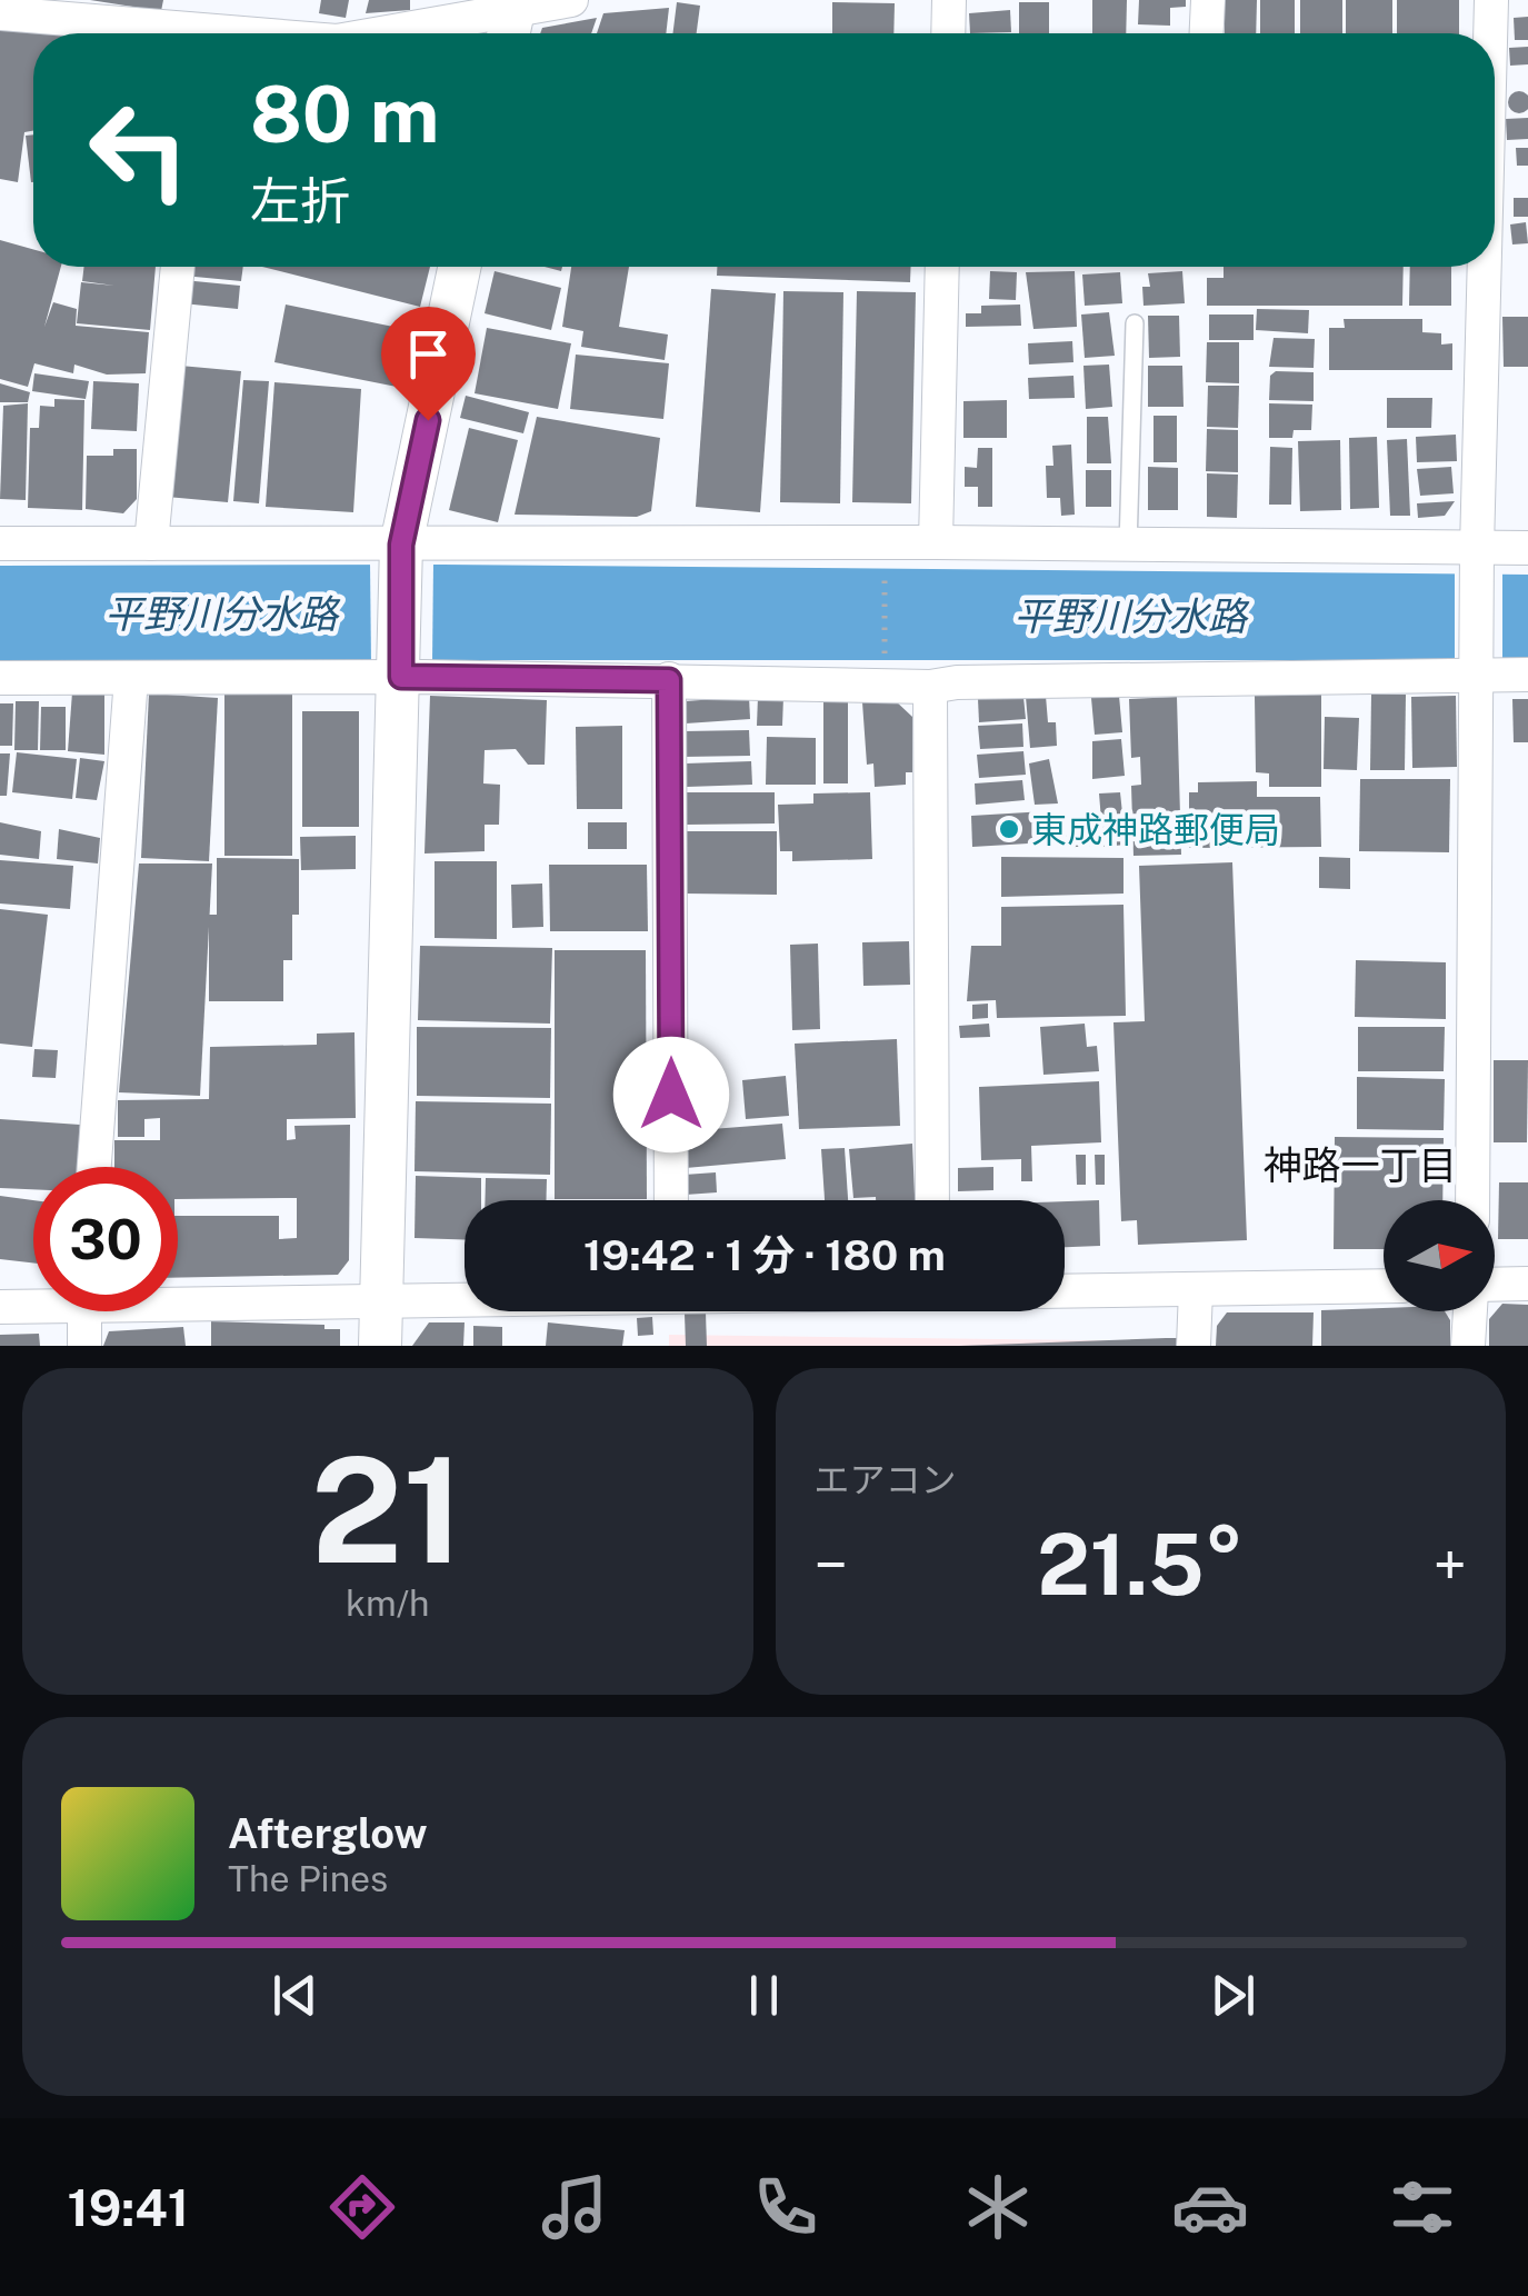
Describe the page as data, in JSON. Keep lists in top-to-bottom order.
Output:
{
  "districts": ["神路一丁目"],
  "water": ["平野川分水路"],
  "places": ["東成神路郵便局"],
  "north": "right",
  "page": {
    "turn": ["80 m", "左折"],
    "limit": "30",
    "trip": "19:42 · 1 分 · 180 m",
    "tile": [
      ["21", "km/h"],
      "エアコン"
    ],
    "heat": ["−", "21.5°", "+"],
    "song": ["Afterglow", "The Pines"],
    "tabs": "19:41"
  }
}
